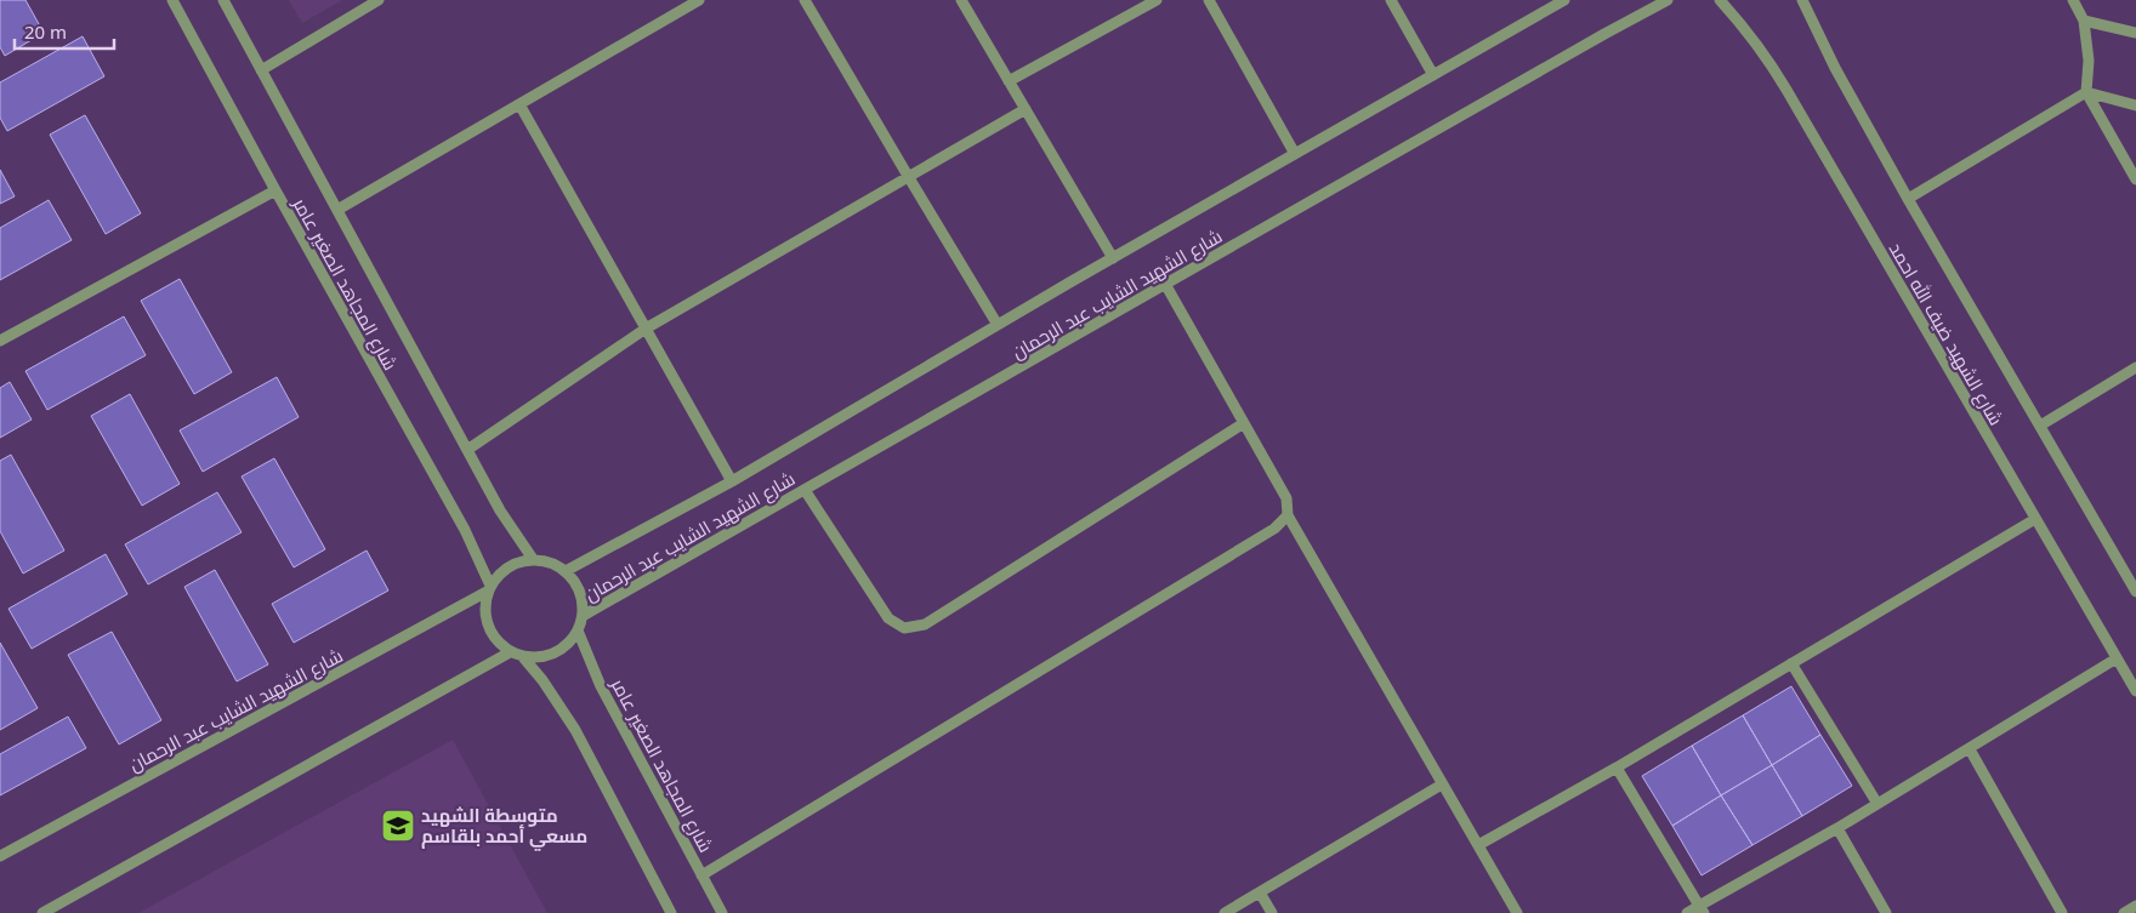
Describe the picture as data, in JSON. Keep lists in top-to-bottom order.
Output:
{
  "streets": {
    "street": ["شارع المجاهد الصغير عامر", "شارع الشهيد الشايب عبد الرحمان", "شارع الشهيد ضيف الله احمد"]
  },
  "crossings": [
    ["شارع المجاهد الصغير عامر", "شارع الشهيد الشايب عبد الرحمان"]
  ],
  "places": {
    "school or university": ["متوسطة الشهيد مسعي أحمد بلقاسم"]
  },
  "scale_bar": "20 m"
}
